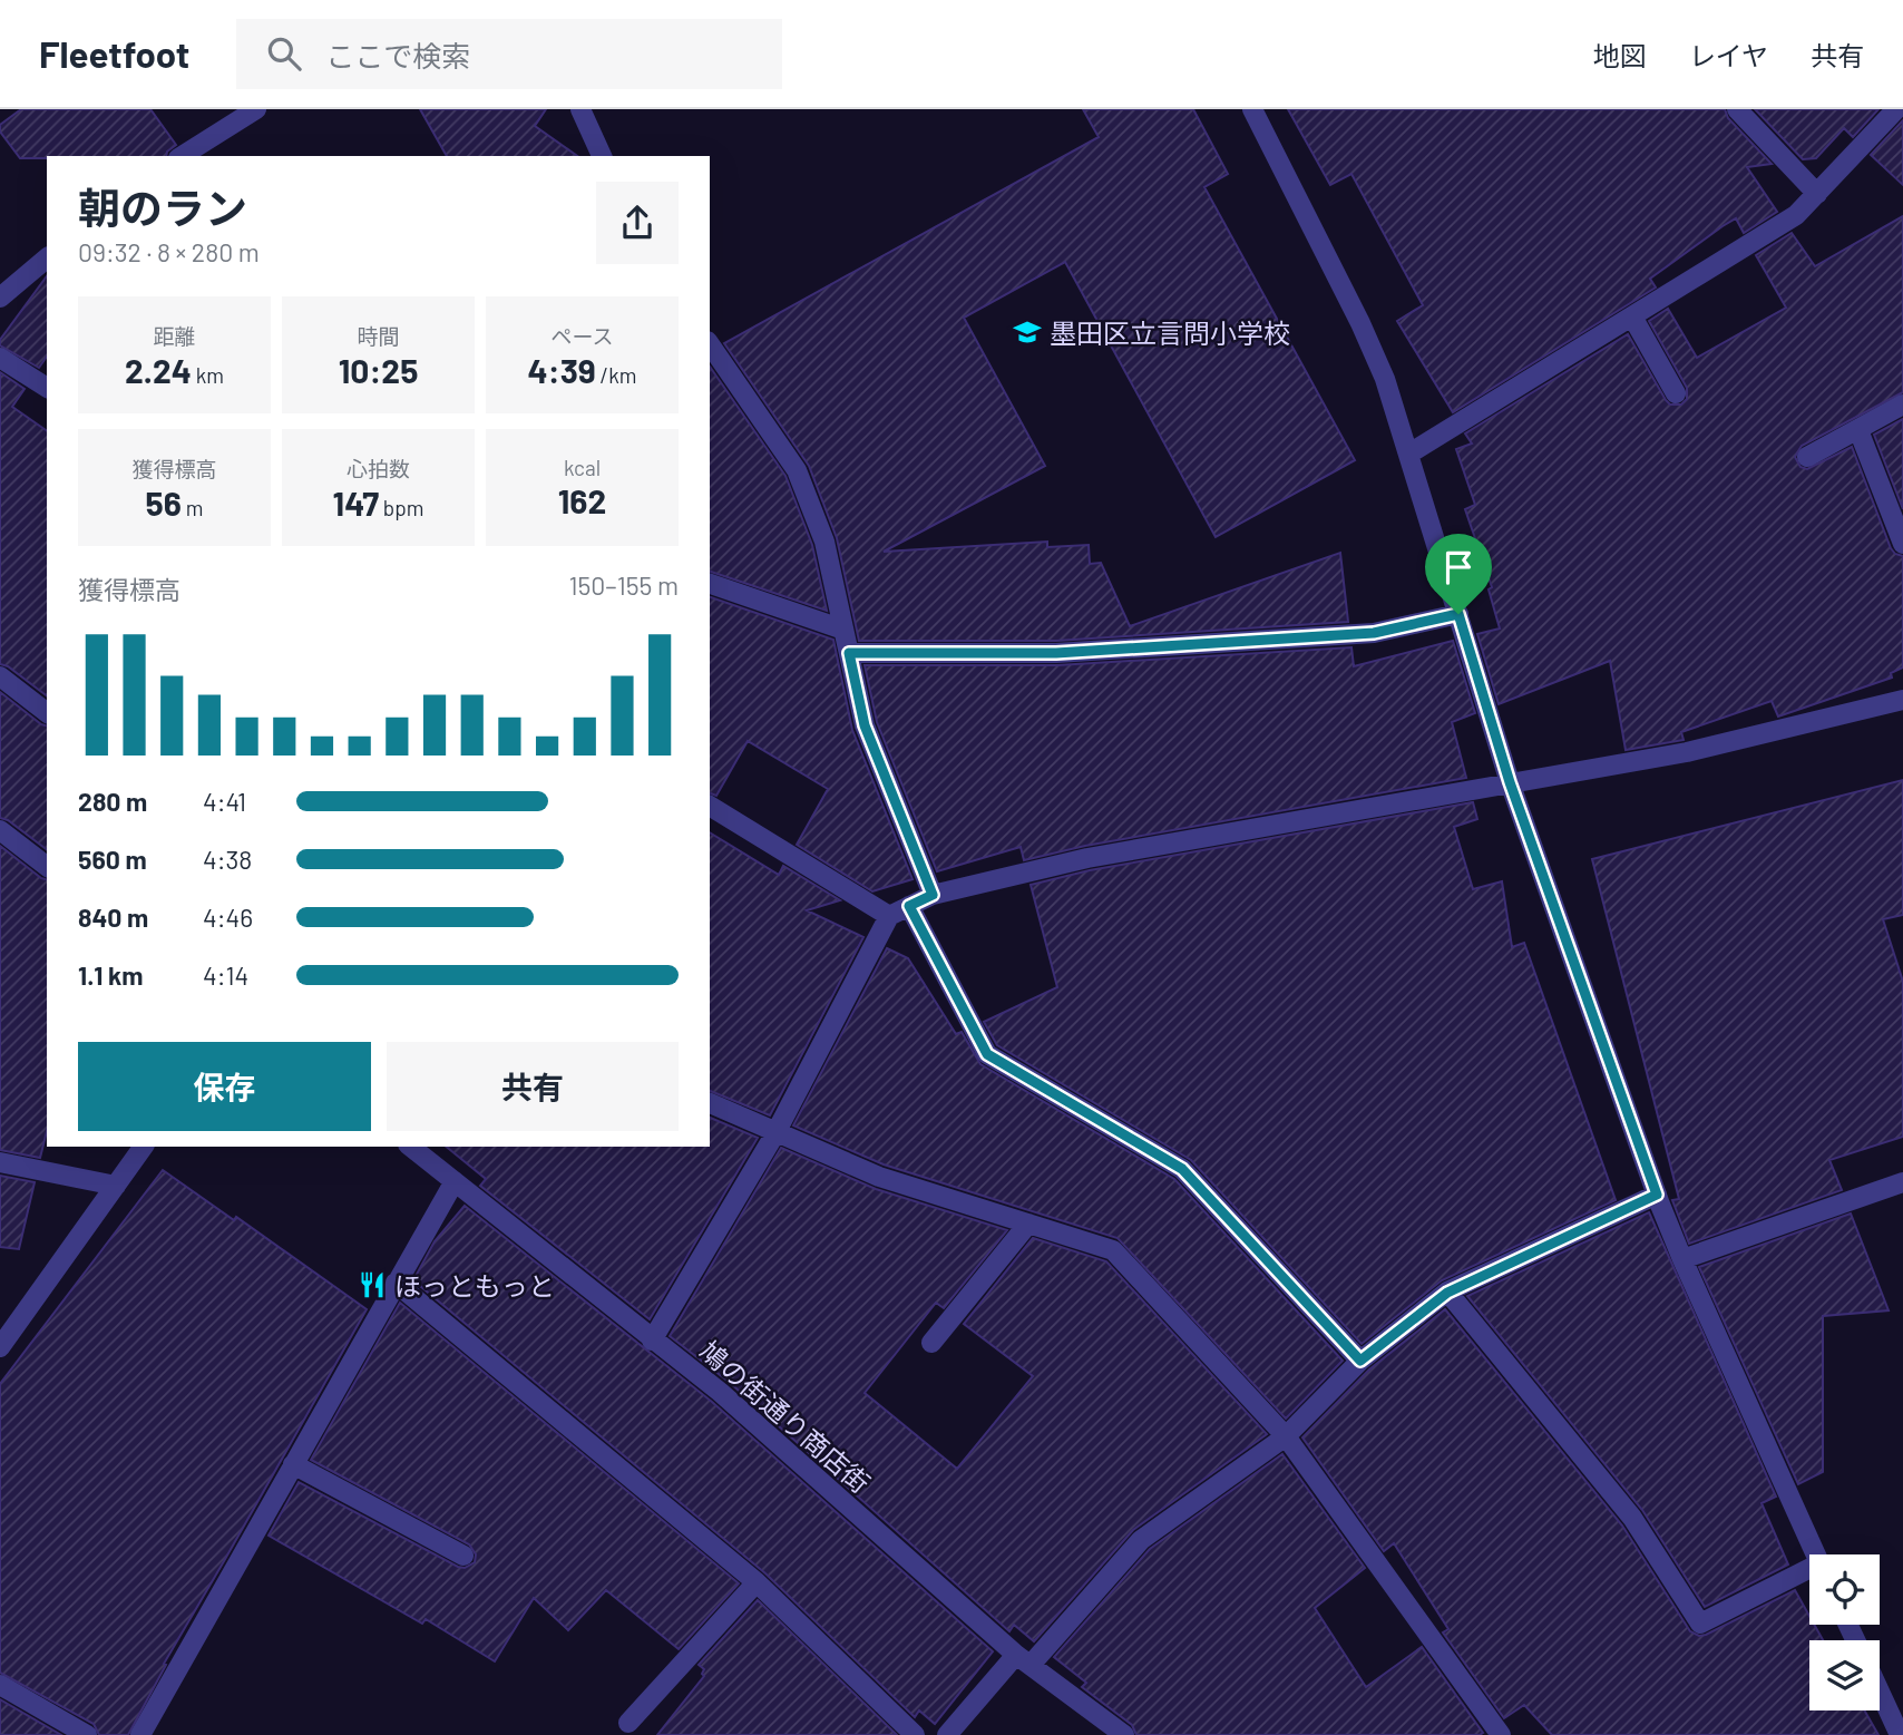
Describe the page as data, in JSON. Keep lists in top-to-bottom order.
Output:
{
  "streets": {
    "street": ["鳩の街通り商店街"]
  },
  "places": {
    "school or university": ["墨田区立言問小学校"],
    "restaurant": ["ほっともっと"]
  },
  "page": {
    "header": "Fleetfoot",
    "search": "ここで検索",
    "nav": ["地図", "レイヤ", "共有"],
    "heading": ["朝のラン", "09:32 · 8 × 280 m"],
    "stats": [
      ["距離", "2.24 km"],
      ["時間", "10:25"],
      ["ペース", "4:39 /km"],
      ["獲得標高", "56 m"],
      ["心拍数", "147 bpm"],
      ["kcal", "162"]
    ],
    "chart": ["獲得標高", "150–155 m"],
    "list": [
      {
        "name": "280 m",
        "note": "4:41"
      },
      {
        "name": "560 m",
        "note": "4:38"
      },
      {
        "name": "840 m",
        "note": "4:46"
      },
      {
        "name": "1.1 km",
        "note": "4:14"
      }
    ],
    "buttons": ["保存", "共有"]
  }
}
